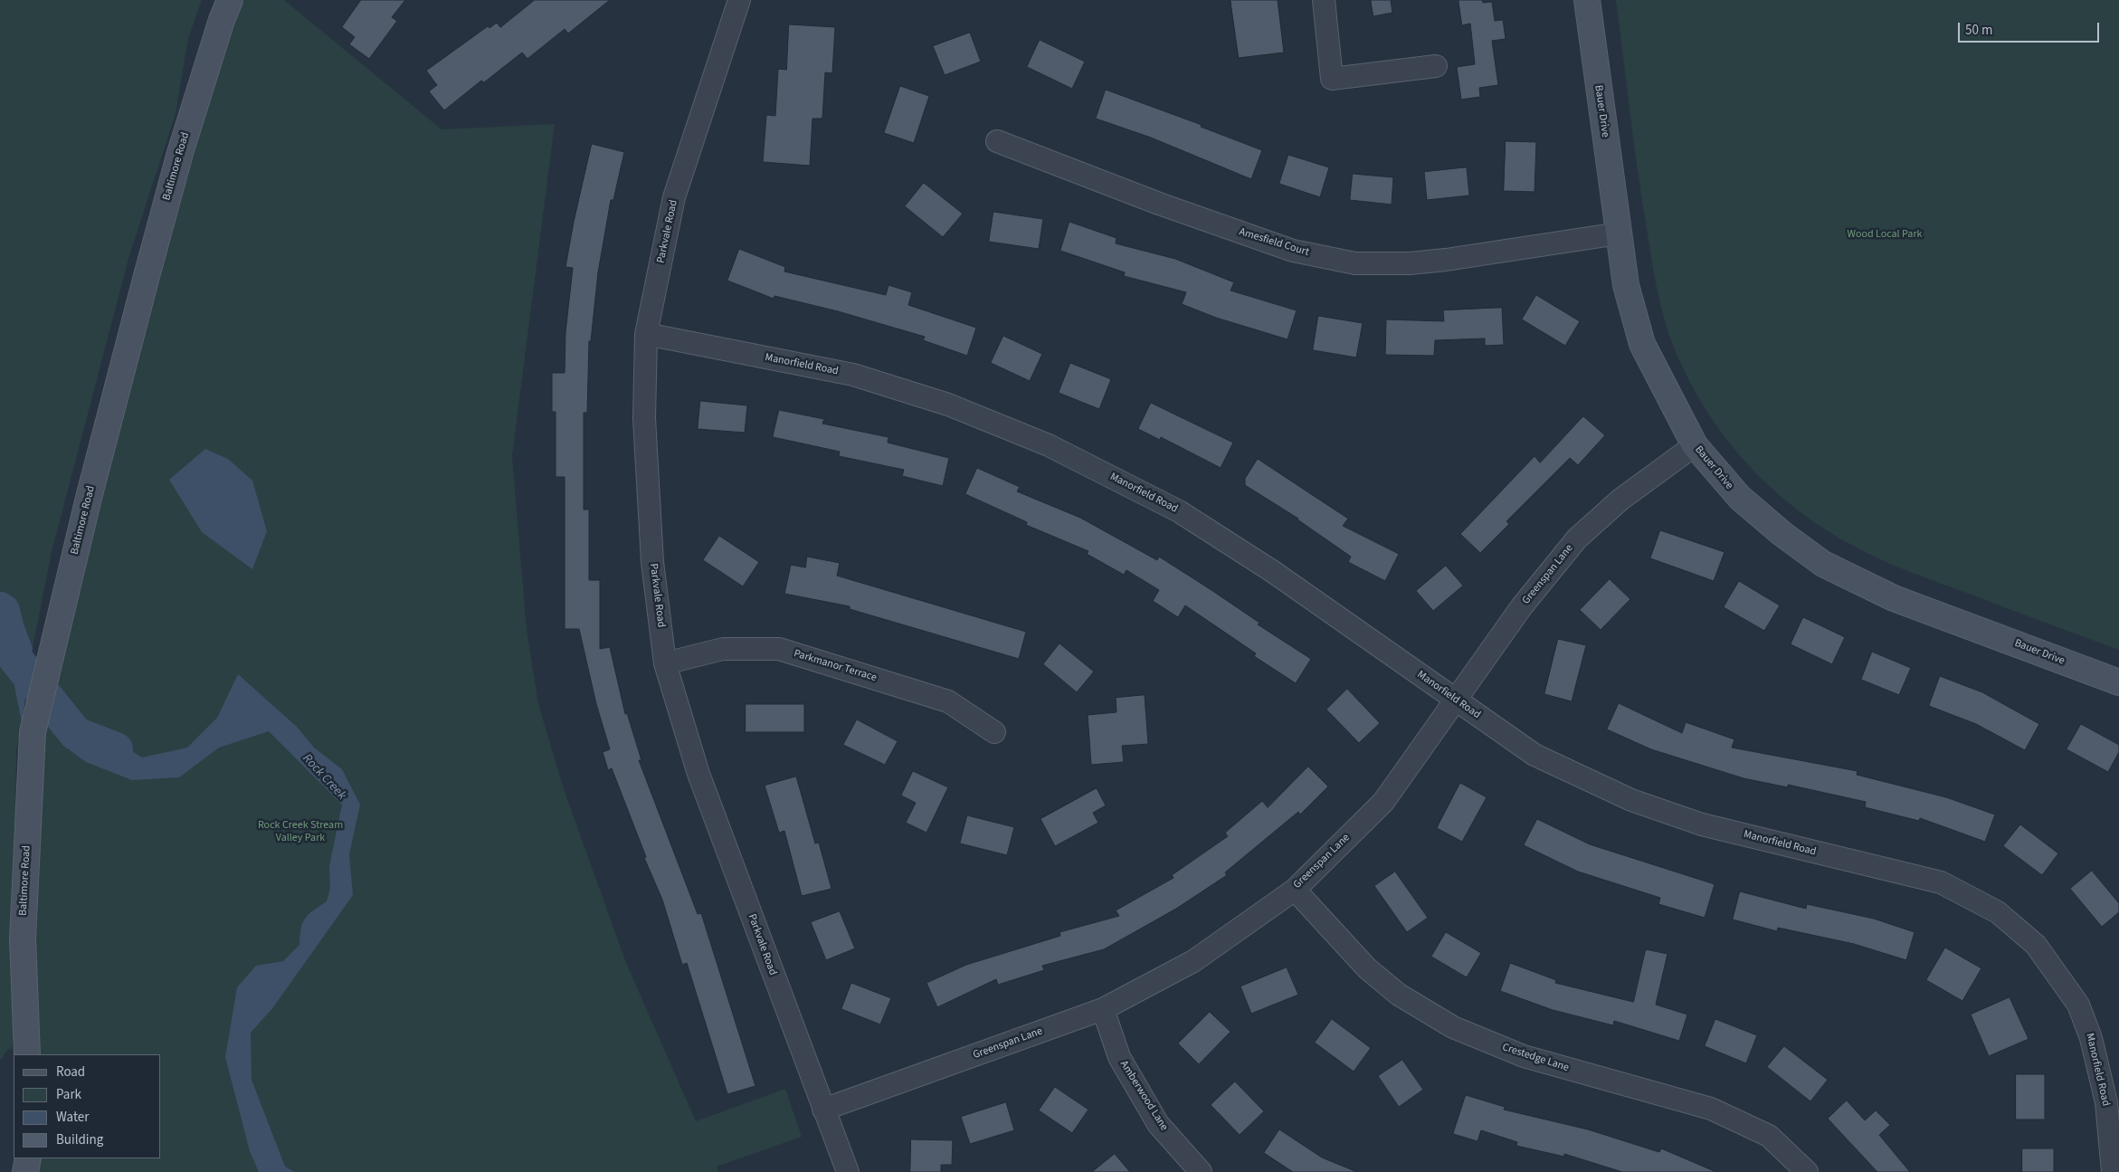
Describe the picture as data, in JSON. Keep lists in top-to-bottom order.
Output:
{
  "streets": {
    "street": [
      "Bauer Drive",
      "Baltimore Road",
      "Parkvale Road",
      "Amesfield Court",
      "Manorfield Road",
      "Greenspan Lane",
      "Parkmanor Terrace",
      "Crestedge Lane",
      "Amberwood Lane"
    ]
  },
  "crossings": [
    ["Bauer Drive", "Amesfield Court"],
    ["Bauer Drive", "Greenspan Lane"],
    ["Parkvale Road", "Manorfield Road"],
    ["Parkvale Road", "Greenspan Lane"],
    ["Parkvale Road", "Parkmanor Terrace"],
    ["Manorfield Road", "Greenspan Lane"],
    ["Greenspan Lane", "Crestedge Lane"],
    ["Greenspan Lane", "Amberwood Lane"]
  ],
  "water": ["Rock Creek"],
  "parks": ["Wood Local Park", "Rock Creek Stream Valley Park"],
  "legend": [
    "Road",
    "Park",
    "Water",
    "Building"
  ],
  "scale_bar": "50 m"
}
